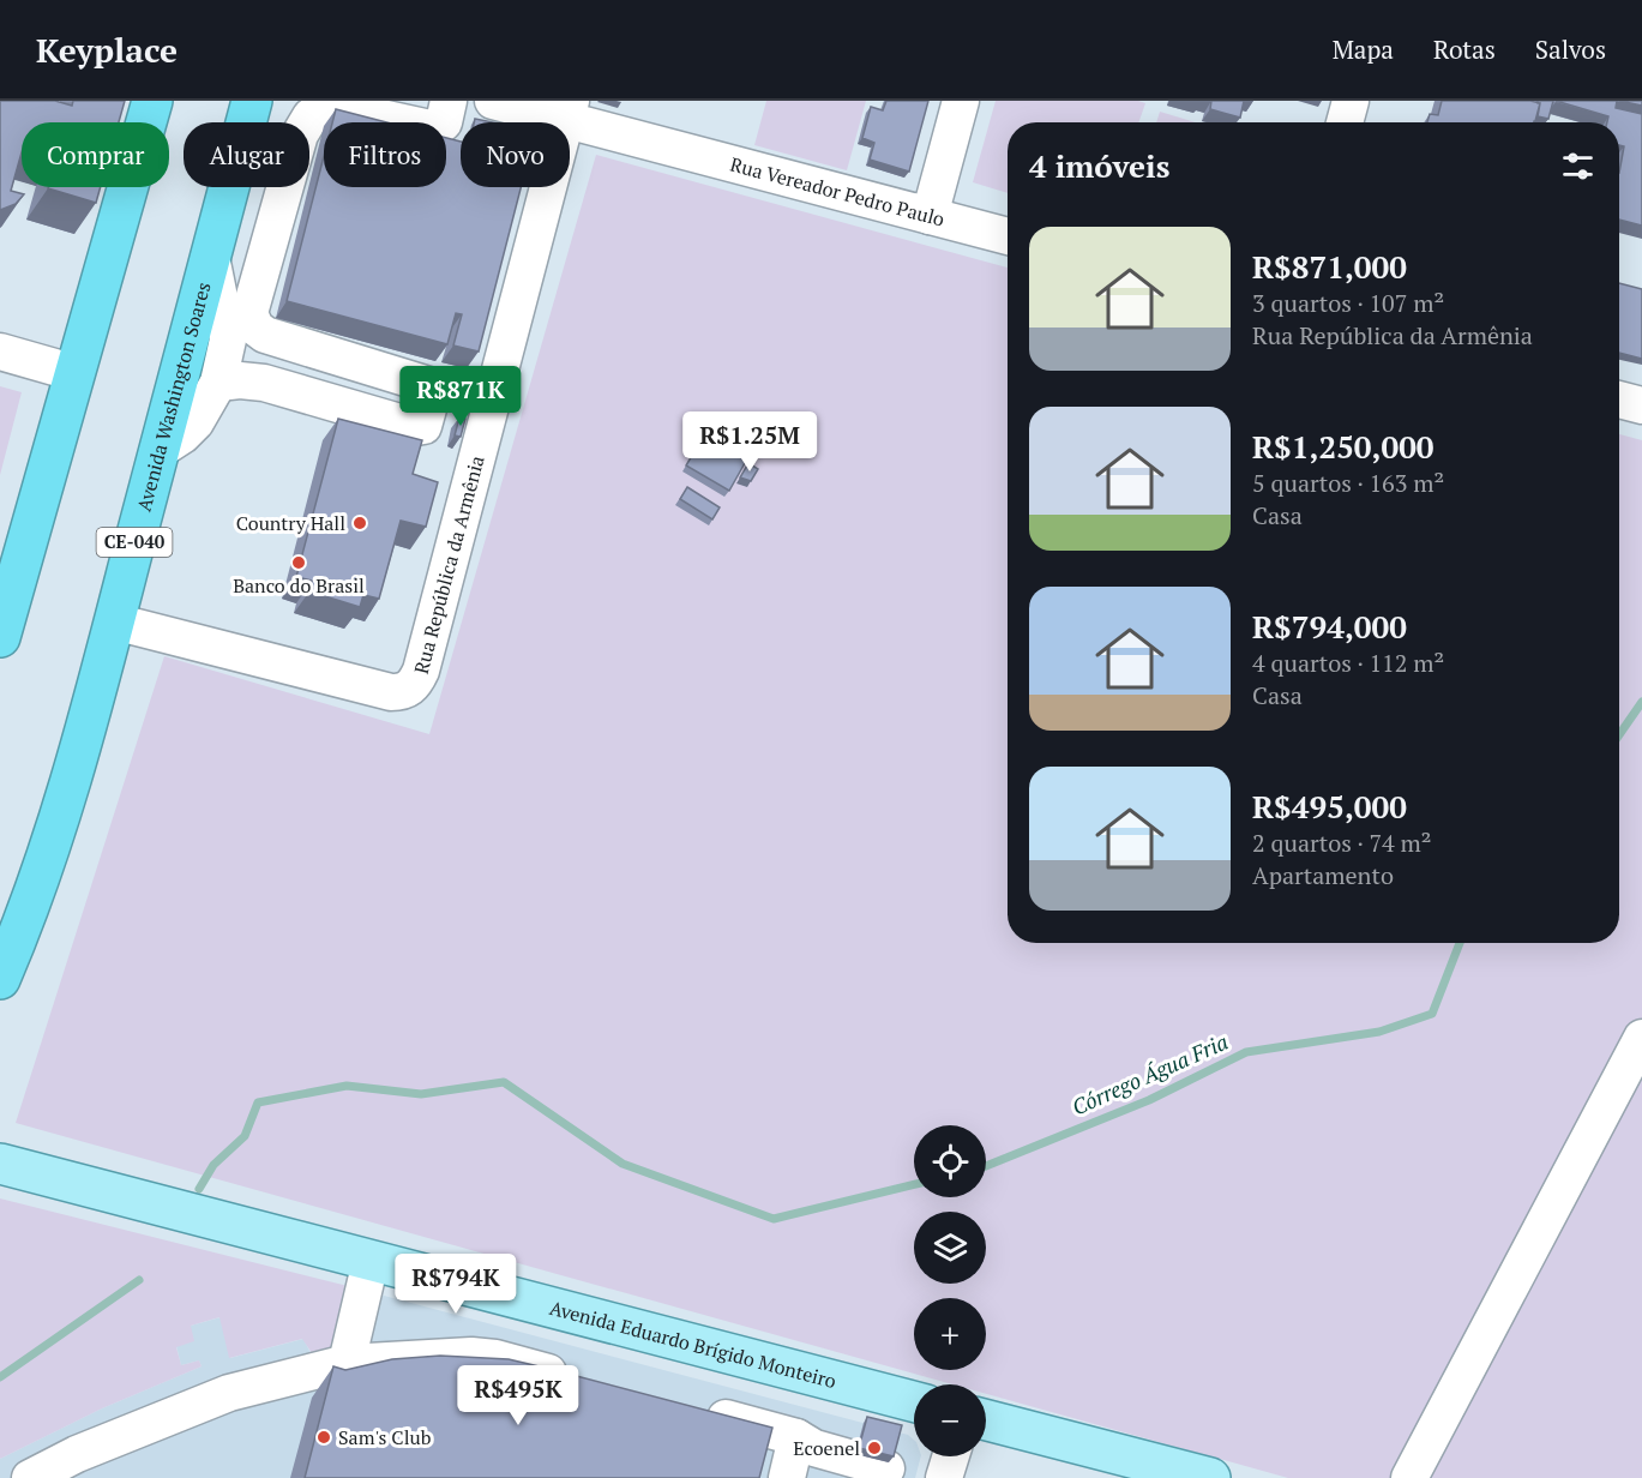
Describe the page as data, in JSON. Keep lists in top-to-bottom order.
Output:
{
  "streets": {
    "highway": ["Avenida Washington Soares", "CE-040"],
    "main road": ["Avenida Eduardo Brígido Monteiro"],
    "street": ["Rua Vereador Pedro Paulo", "Rua República da Armênia"]
  },
  "crossings": [
    ["Rua Vereador Pedro Paulo", "Rua República da Armênia"],
    ["Avenida Washington Soares", "Rua República da Armênia"]
  ],
  "water": ["Córrego Água Fria"],
  "places": [
    "Country Hall",
    "Banco do Brasil",
    "Sam's Club",
    "Ecoenel"
  ],
  "page": {
    "header": "Keyplace",
    "nav": ["Mapa", "Rotas", "Salvos"],
    "chip": [
      "Comprar",
      "Alugar",
      "Filtros",
      "Novo"
    ],
    "heading": "4 imóveis",
    "list": [
      {
        "name": "R$871,000",
        "note": "3 quartos · 107 m² · Rua República da Armênia"
      },
      {
        "name": "R$1,250,000",
        "note": "5 quartos · 163 m² · Casa"
      },
      {
        "name": "R$794,000",
        "note": "4 quartos · 112 m² · Casa"
      },
      {
        "name": "R$495,000",
        "note": "2 quartos · 74 m² · Apartamento"
      }
    ],
    "price": [
      "R$871K",
      "R$1.25M",
      "R$794K",
      "R$495K"
    ],
    "map_buttons": ["+", "−"]
  }
}
